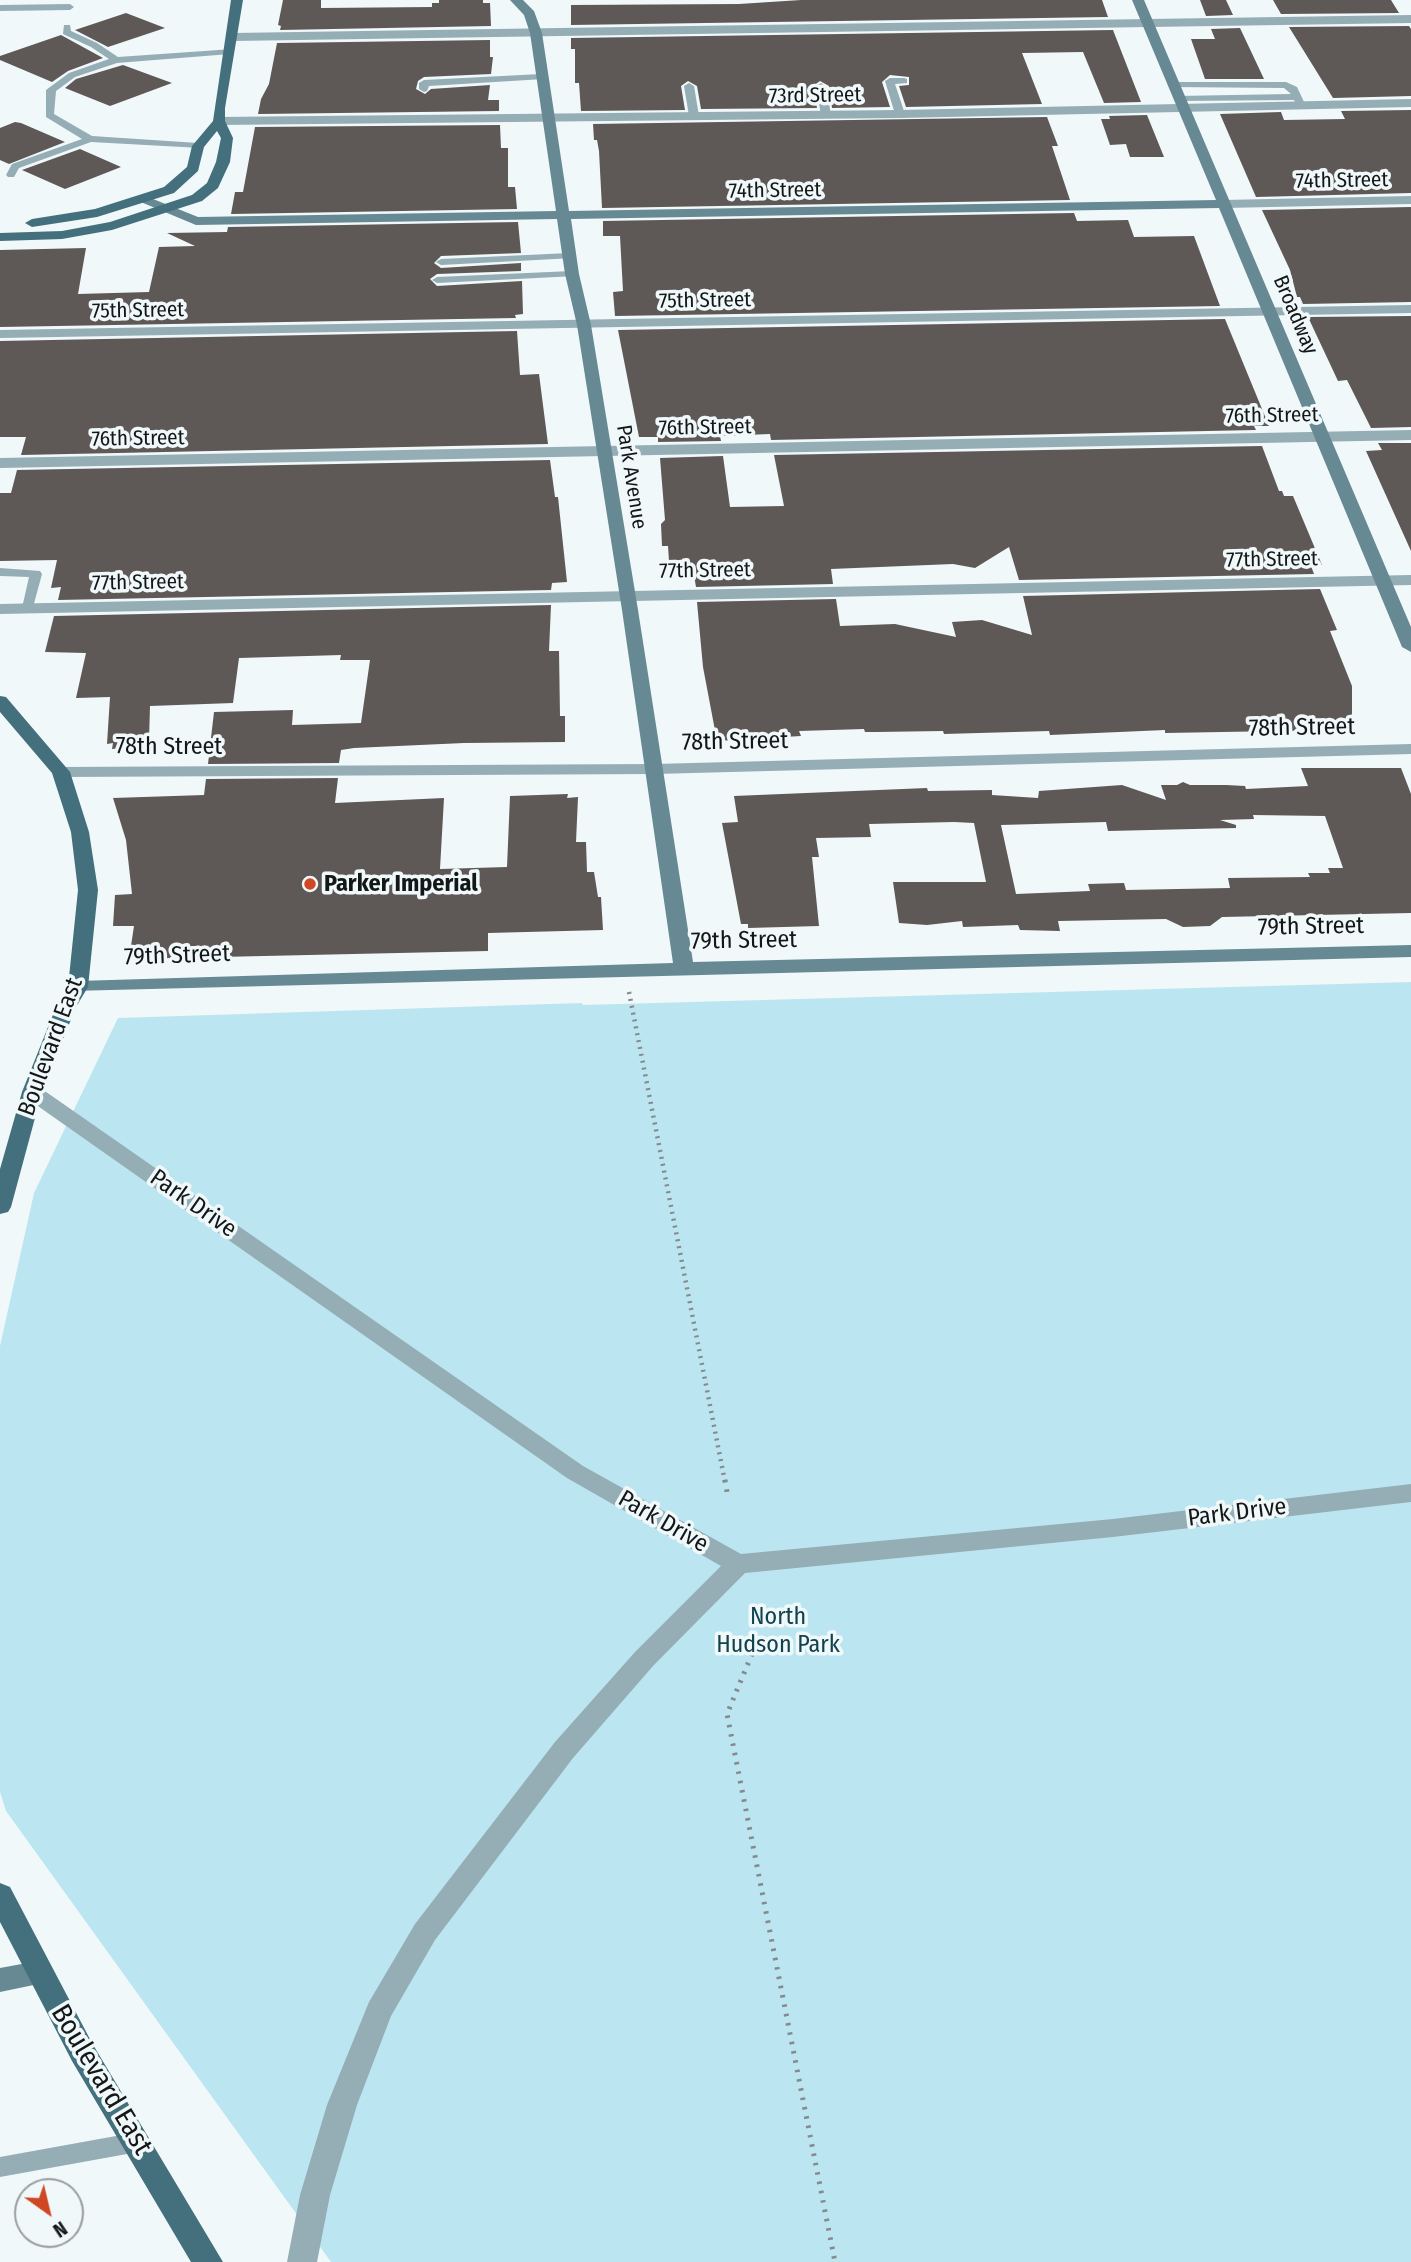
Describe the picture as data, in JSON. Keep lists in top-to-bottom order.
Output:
{
  "streets": {
    "main road": ["Boulevard East"],
    "street": [
      "73rd Street",
      "74th Street",
      "75th Street",
      "Broadway",
      "76th Street",
      "Park Avenue",
      "77th Street",
      "78th Street",
      "79th Street",
      "Park Drive"
    ]
  },
  "crossings": [
    ["73rd Street", "Broadway"],
    ["73rd Street", "Park Avenue"],
    ["74th Street", "Broadway"],
    ["74th Street", "Park Avenue"],
    ["75th Street", "Broadway"],
    ["75th Street", "Park Avenue"],
    ["Broadway", "76th Street"],
    ["Broadway", "77th Street"],
    ["76th Street", "Park Avenue"],
    ["Park Avenue", "77th Street"],
    ["Park Avenue", "78th Street"],
    ["Park Avenue", "79th Street"],
    ["78th Street", "Boulevard East"],
    ["79th Street", "Boulevard East"],
    ["Boulevard East", "Park Drive"]
  ],
  "parks": ["North Hudson Park"],
  "places": ["Parker Imperial"],
  "north": "bottom right"
}
